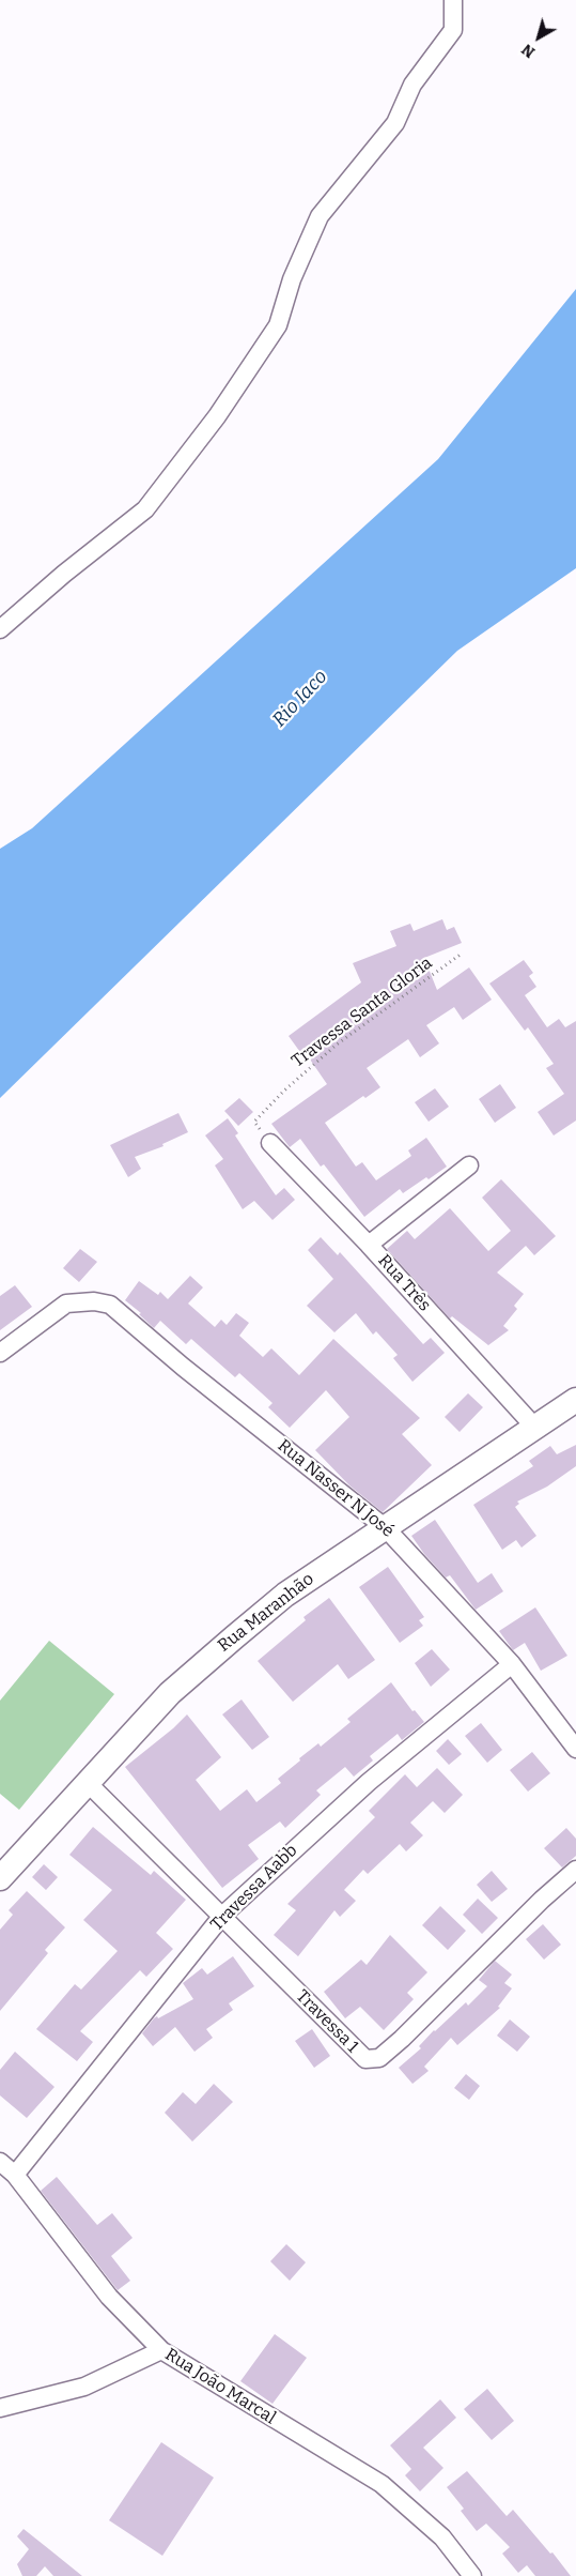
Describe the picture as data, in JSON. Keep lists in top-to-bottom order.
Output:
{
  "streets": {
    "street": [
      "Rua Três",
      "Rua Nasser N José",
      "Rua Maranhão",
      "Travessa Aabb",
      "Travessa 1",
      "Rua João Marcal"
    ],
    "path": ["Travessa Santa Gloria"]
  },
  "crossings": [
    ["Travessa Santa Gloria", "Rua Três"],
    ["Rua Três", "Rua Maranhão"],
    ["Rua Nasser N José", "Rua Maranhão"],
    ["Rua Nasser N José", "Travessa Aabb"],
    ["Rua Maranhão", "Travessa 1"],
    ["Travessa Aabb", "Travessa 1"],
    ["Travessa Aabb", "Rua João Marcal"]
  ],
  "water": ["Rio Iaco"],
  "north": "bottom left"
}
